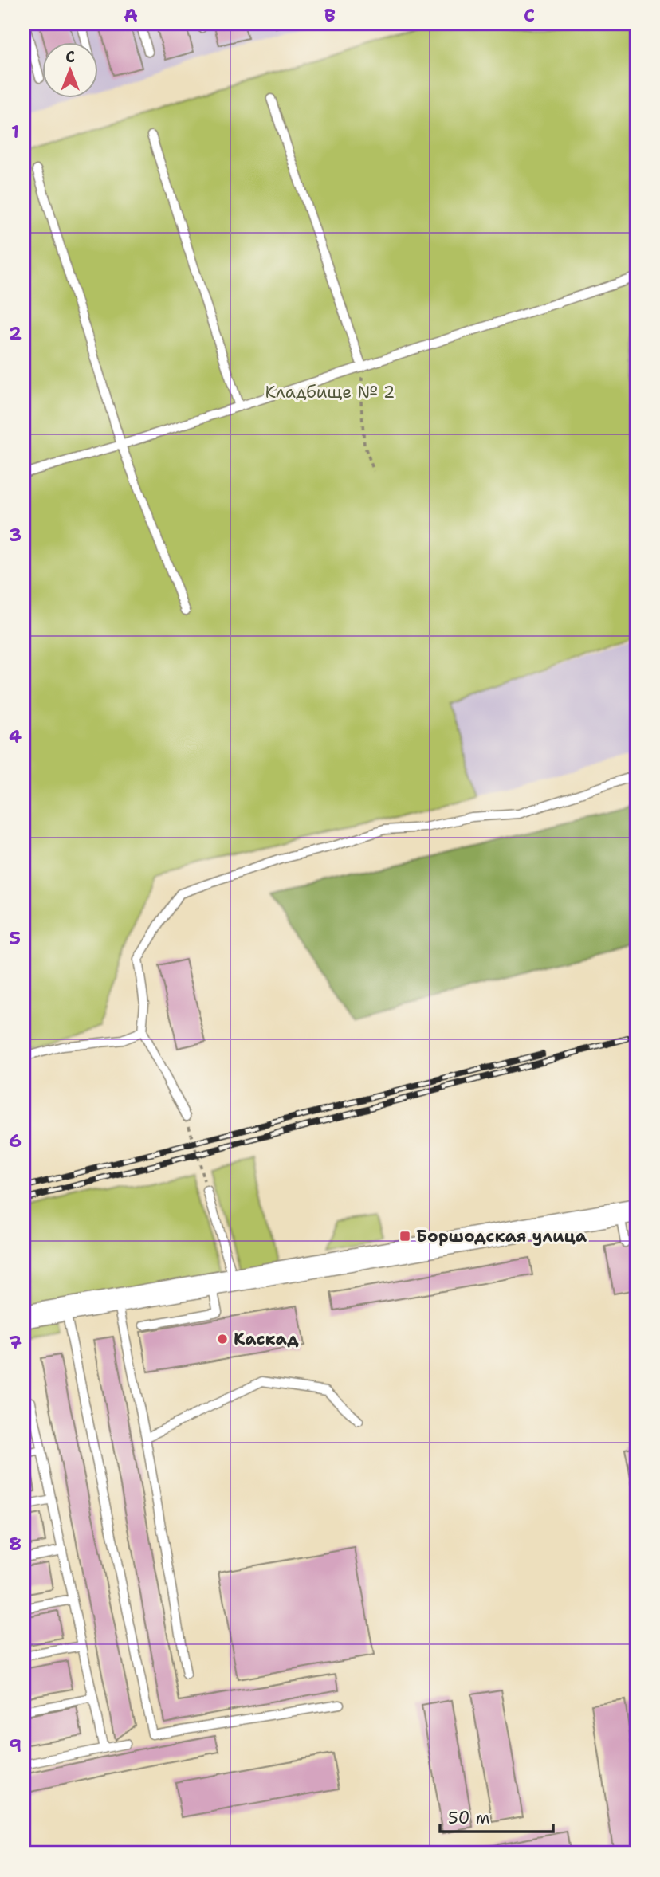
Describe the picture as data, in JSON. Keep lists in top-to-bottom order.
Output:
{
  "parks": ["Кладбище № 2"],
  "places": {
    "transit": ["Боршодская улица"],
    "other": ["Каскад"]
  },
  "scale_bar": "50 m",
  "north": "top",
  "grid": {
    "columns": ["A", "B", "C"],
    "rows": [
      "1",
      "2",
      "3",
      "4",
      "5",
      "6",
      "7",
      "8",
      "9"
    ]
  }
}
